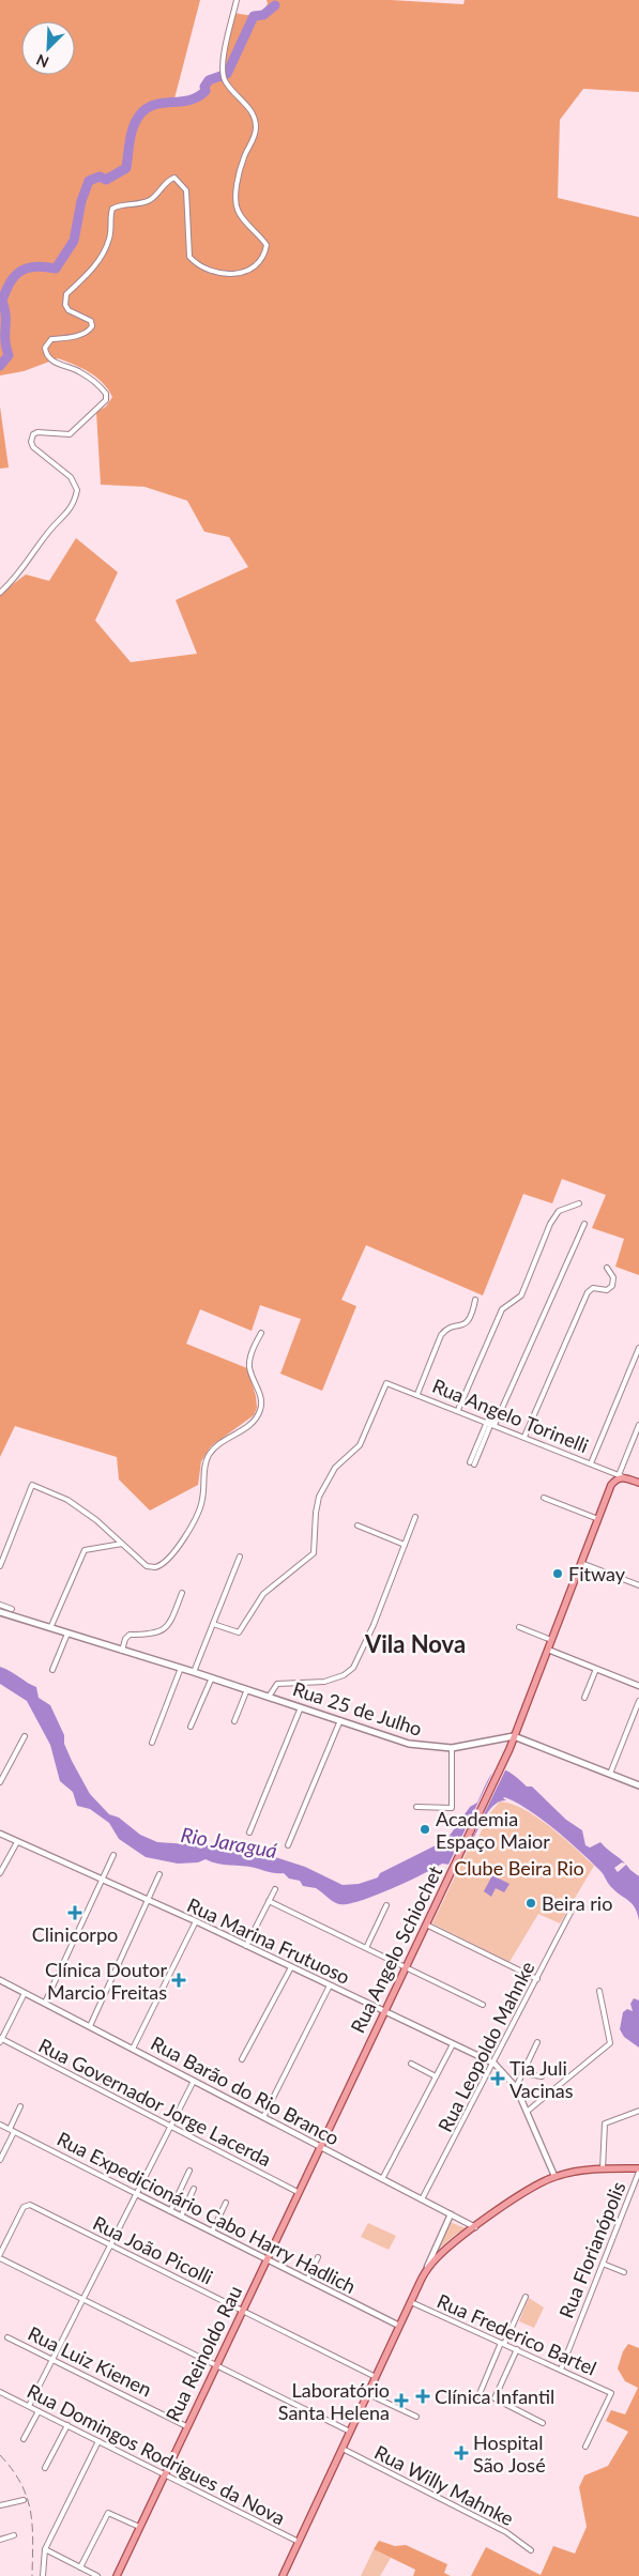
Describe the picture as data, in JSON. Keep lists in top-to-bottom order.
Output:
{
  "streets": {
    "main road": ["Rua 25 de Julho", "Rua Angelo Schiochet", "Rua Reinoldo Rau"],
    "street": [
      "Rua Angelo Torinelli",
      "Rua Marina Frutuoso",
      "Rua Leopoldo Mahnke",
      "Rua Barão do Rio Branco",
      "Rua Governador Jorge Lacerda",
      "Rua Expedicionário Cabo Harry Hadlich",
      "Rua João Picolli",
      "Rua Florianópolis",
      "Rua Frederico Bartel",
      "Rua Luiz Kienen",
      "Rua Domingos Rodrigues da Nova",
      "Rua Willy Mahnke"
    ]
  },
  "crossings": [
    ["Rua 25 de Julho", "Rua Angelo Schiochet"],
    ["Rua Marina Frutuoso", "Rua Angelo Schiochet"],
    ["Rua Marina Frutuoso", "Rua Leopoldo Mahnke"],
    ["Rua Angelo Schiochet", "Rua Barão do Rio Branco"],
    ["Rua Angelo Schiochet", "Rua Reinoldo Rau"],
    ["Rua Leopoldo Mahnke", "Rua Barão do Rio Branco"],
    ["Rua Barão do Rio Branco", "Rua Reinoldo Rau"],
    ["Rua Governador Jorge Lacerda", "Rua Reinoldo Rau"],
    ["Rua Expedicionário Cabo Harry Hadlich", "Rua Reinoldo Rau"],
    ["Rua João Picolli", "Rua Reinoldo Rau"],
    ["Rua Florianópolis", "Rua Frederico Bartel"],
    ["Rua Reinoldo Rau", "Rua Luiz Kienen"],
    ["Rua Reinoldo Rau", "Rua Domingos Rodrigues da Nova"]
  ],
  "districts": ["Vila Nova"],
  "water": ["Rio Jaraguá"],
  "parks": ["Clube Beira Rio"],
  "places": {
    "other": ["Fitway", "Academia Espaço Maior", "Beira rio"],
    "health": [
      "Clinicorpo",
      "Clínica Doutor Marcio Freitas",
      "Tia Juli Vacinas",
      "Clínica Infantil",
      "Laboratório Santa Helena",
      "Hospital São José"
    ]
  },
  "north": "bottom left"
}
